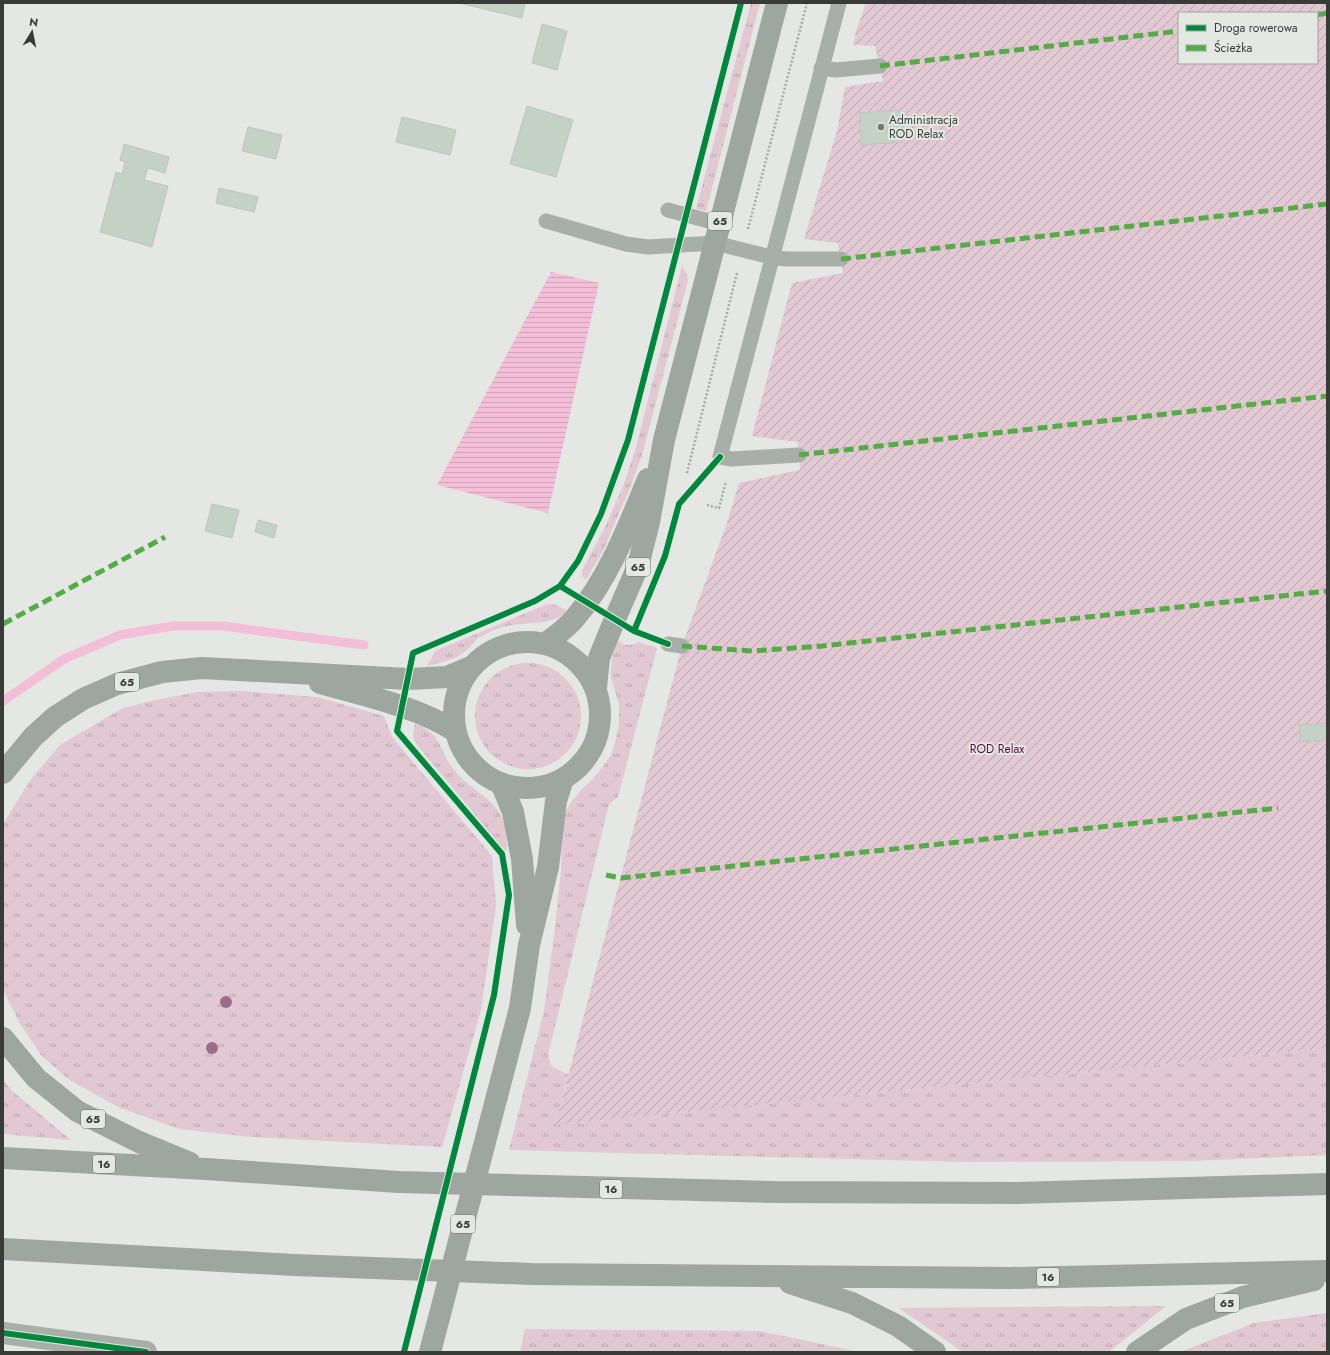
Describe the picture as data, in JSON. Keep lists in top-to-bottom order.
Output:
{
  "streets": {
    "main road": ["65", "16"]
  },
  "crossings": [
    ["65", "16"]
  ],
  "parks": ["ROD Relax"],
  "places": ["Administracja ROD Relax"],
  "legend": ["Droga rowerowa", "Ścieżka"],
  "north": "top"
}
